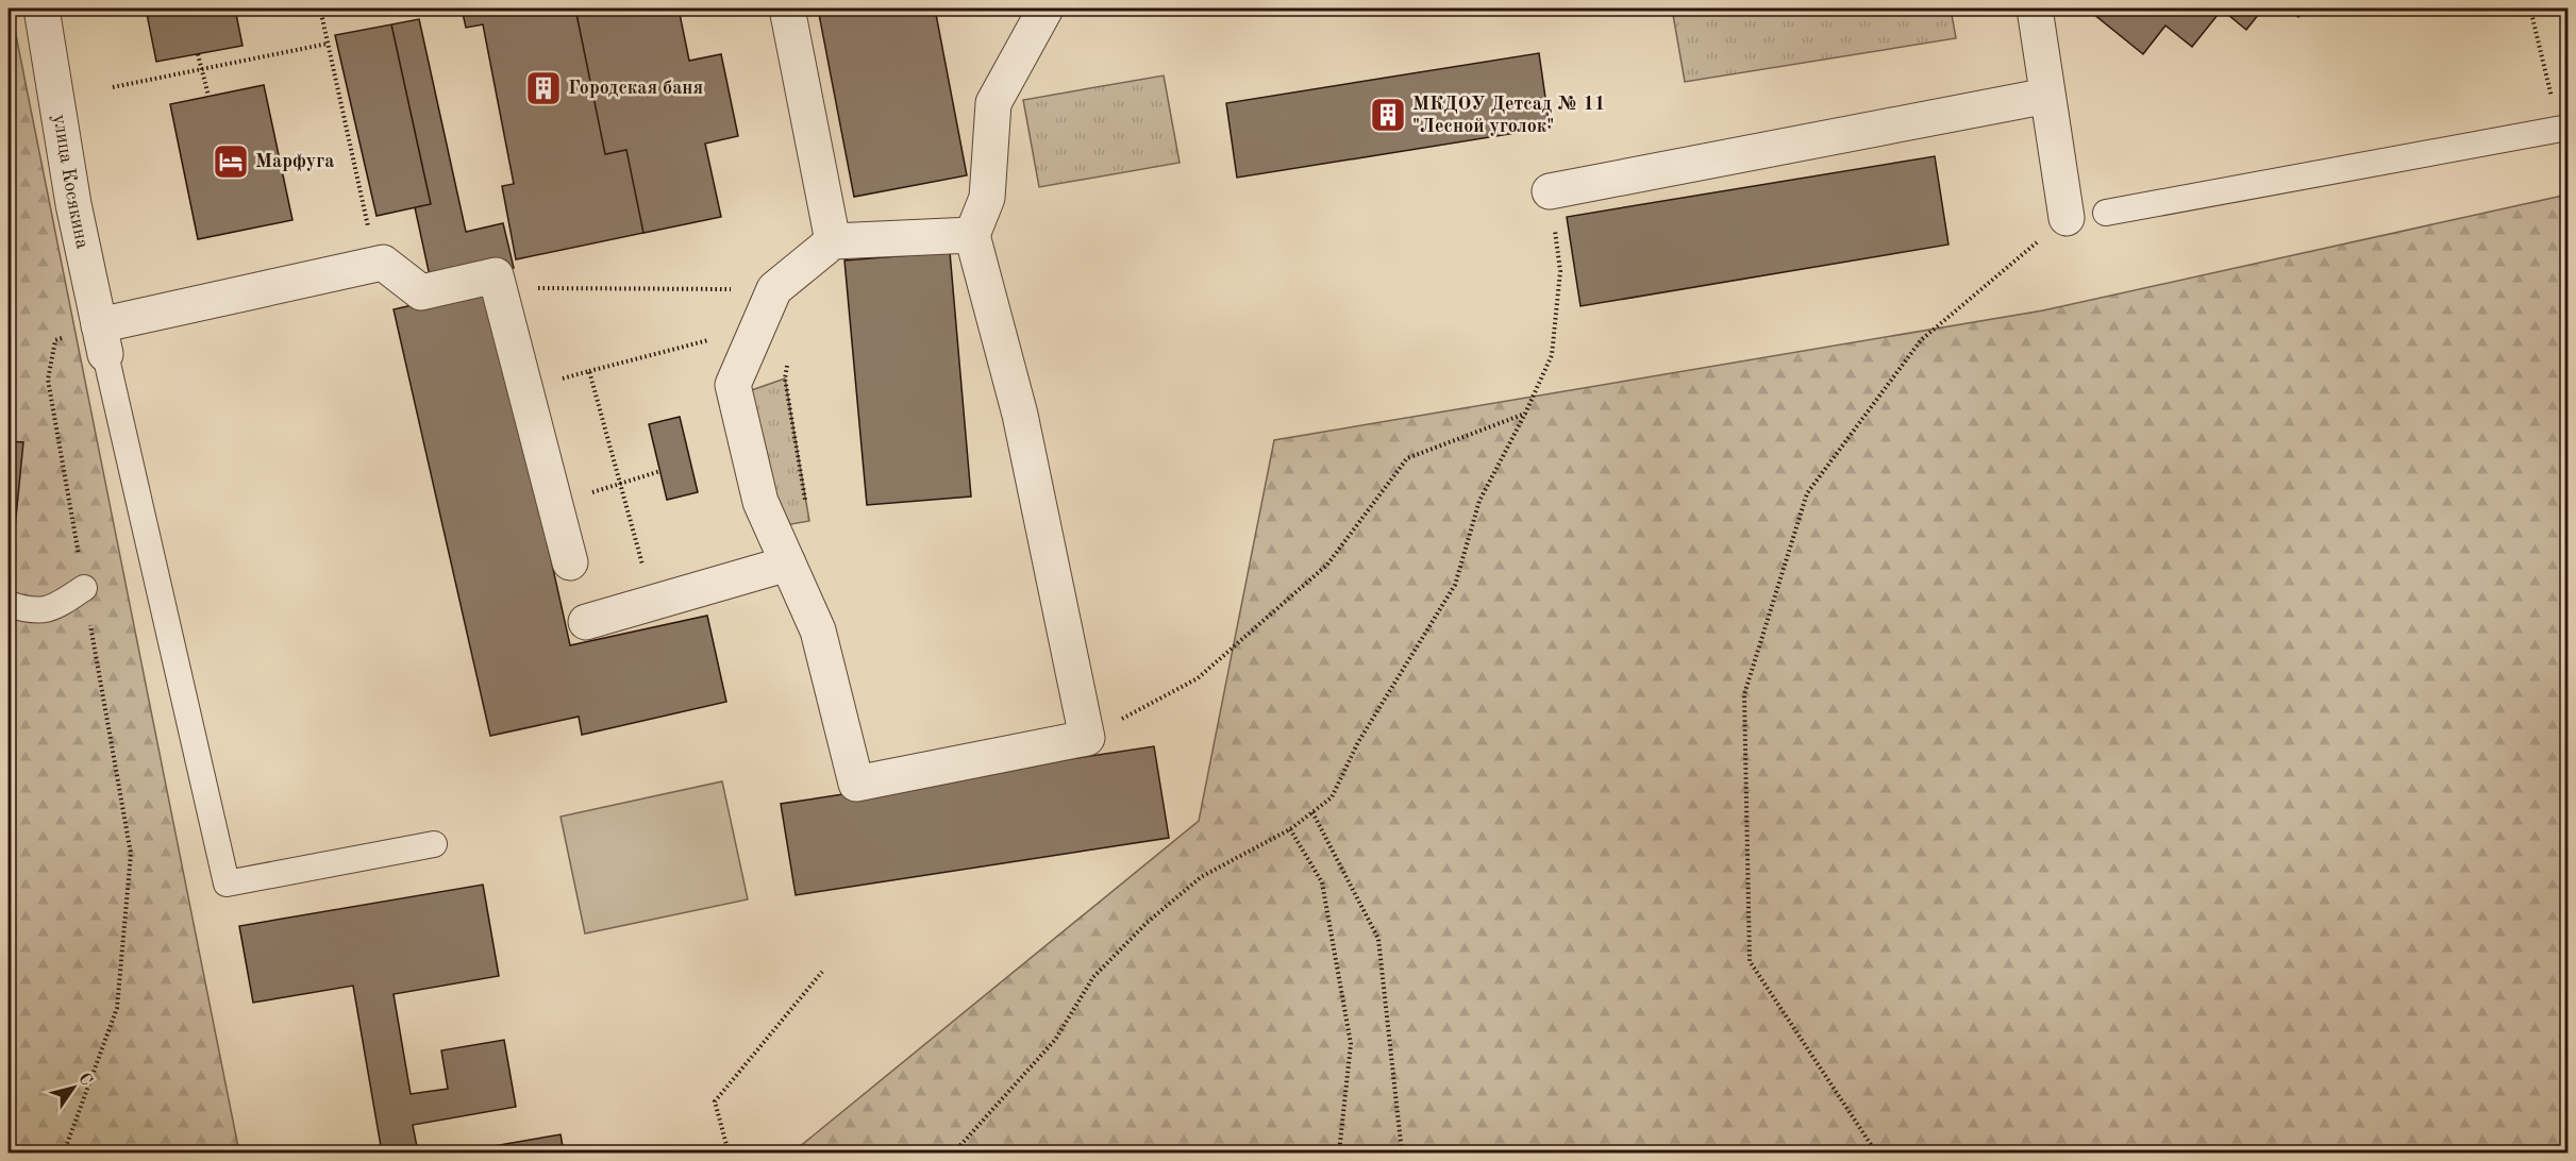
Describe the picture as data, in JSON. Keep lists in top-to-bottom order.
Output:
{
  "streets": {
    "street": ["улица Косякина"]
  },
  "places": {
    "building": ["Городская баня", "МКДОУ Детсад № 11 \"Лесной уголок\""],
    "hotel": ["Марфуга"]
  },
  "north": "top right"
}
